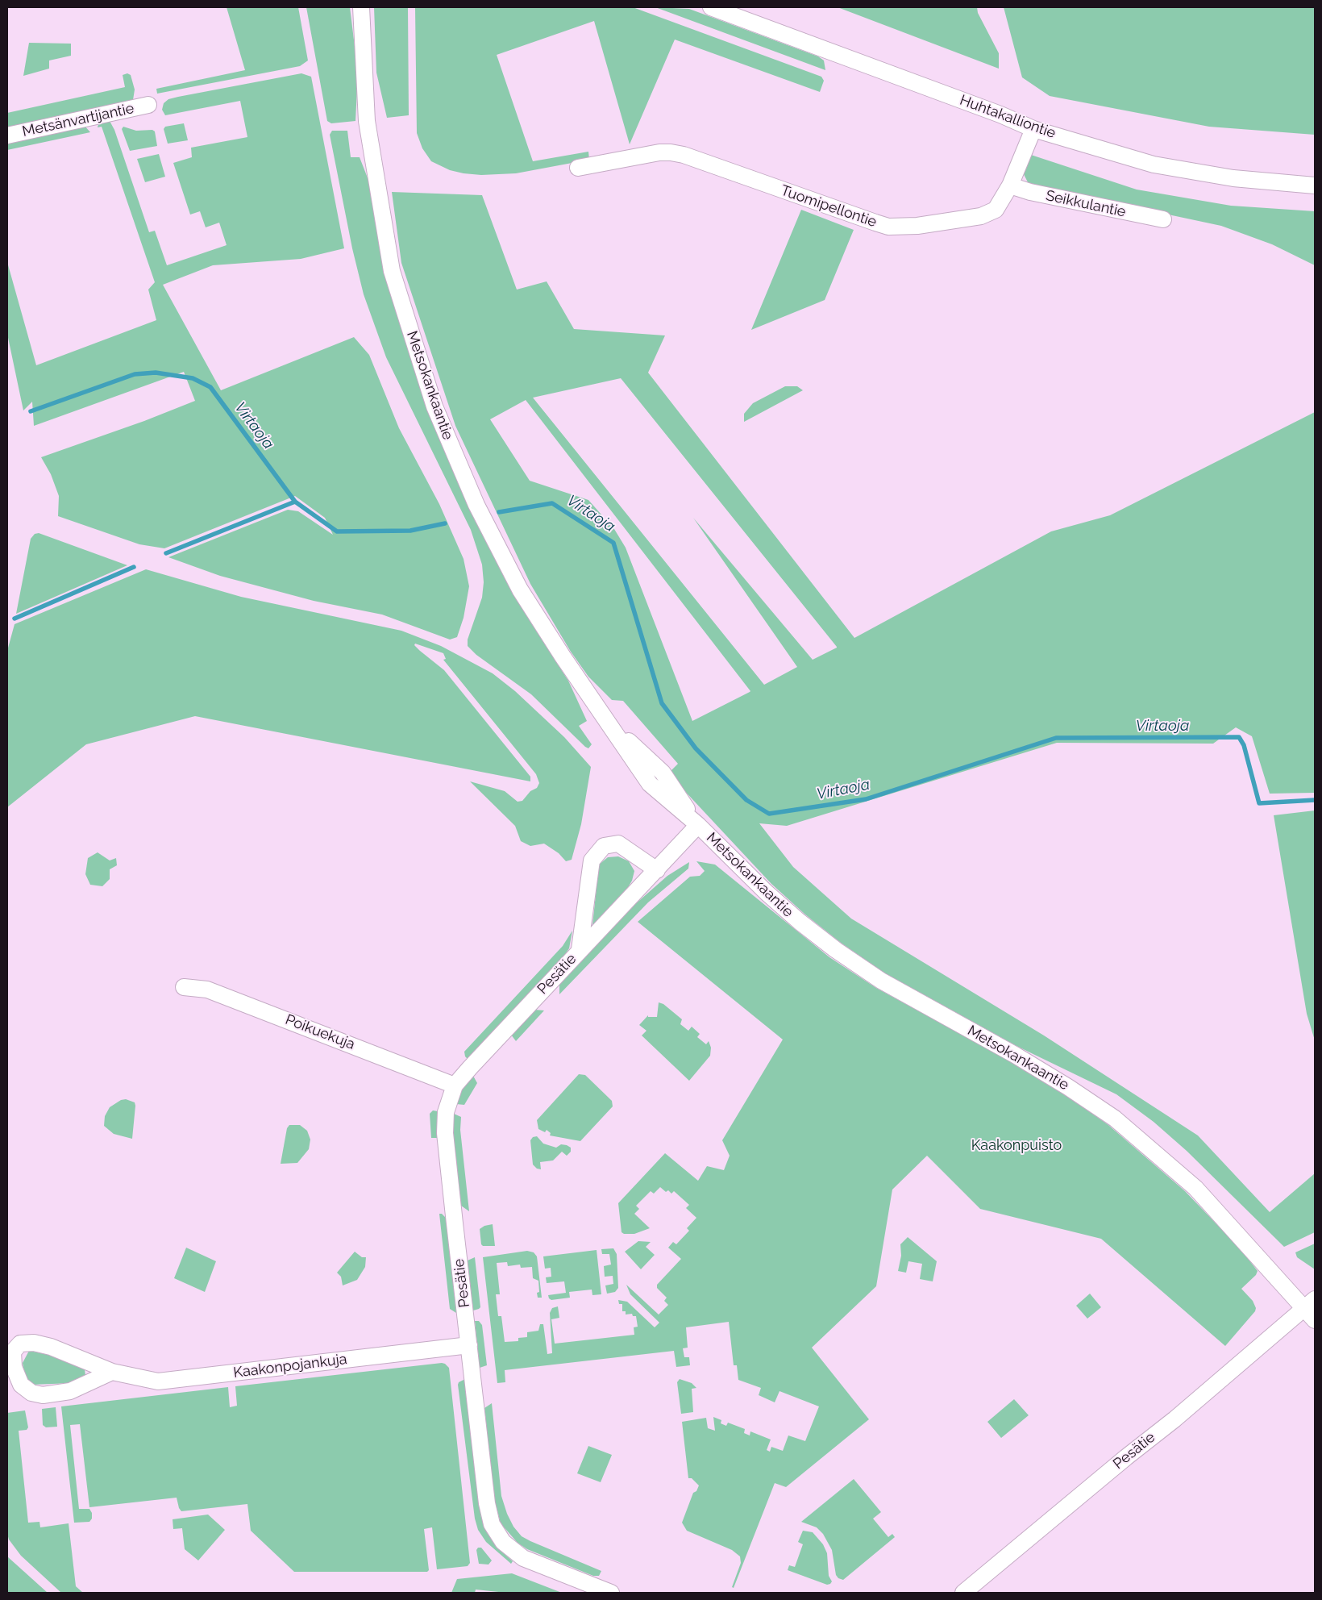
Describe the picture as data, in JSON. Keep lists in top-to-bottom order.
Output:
{
  "streets": {
    "street": [
      "Huhtakalliontie",
      "Metsänvartijantie",
      "Seikkulantie",
      "Tuomipellontie",
      "Metsokankaantie",
      "Pesätie",
      "Poikuekuja",
      "Kaakonpojankuja"
    ]
  },
  "crossings": [
    ["Huhtakalliontie", "Tuomipellontie"],
    ["Seikkulantie", "Tuomipellontie"],
    ["Metsokankaantie", "Pesätie"],
    ["Pesätie", "Poikuekuja"],
    ["Pesätie", "Kaakonpojankuja"]
  ],
  "water": ["Virtaoja"],
  "parks": ["Kaakonpuisto"]
}
